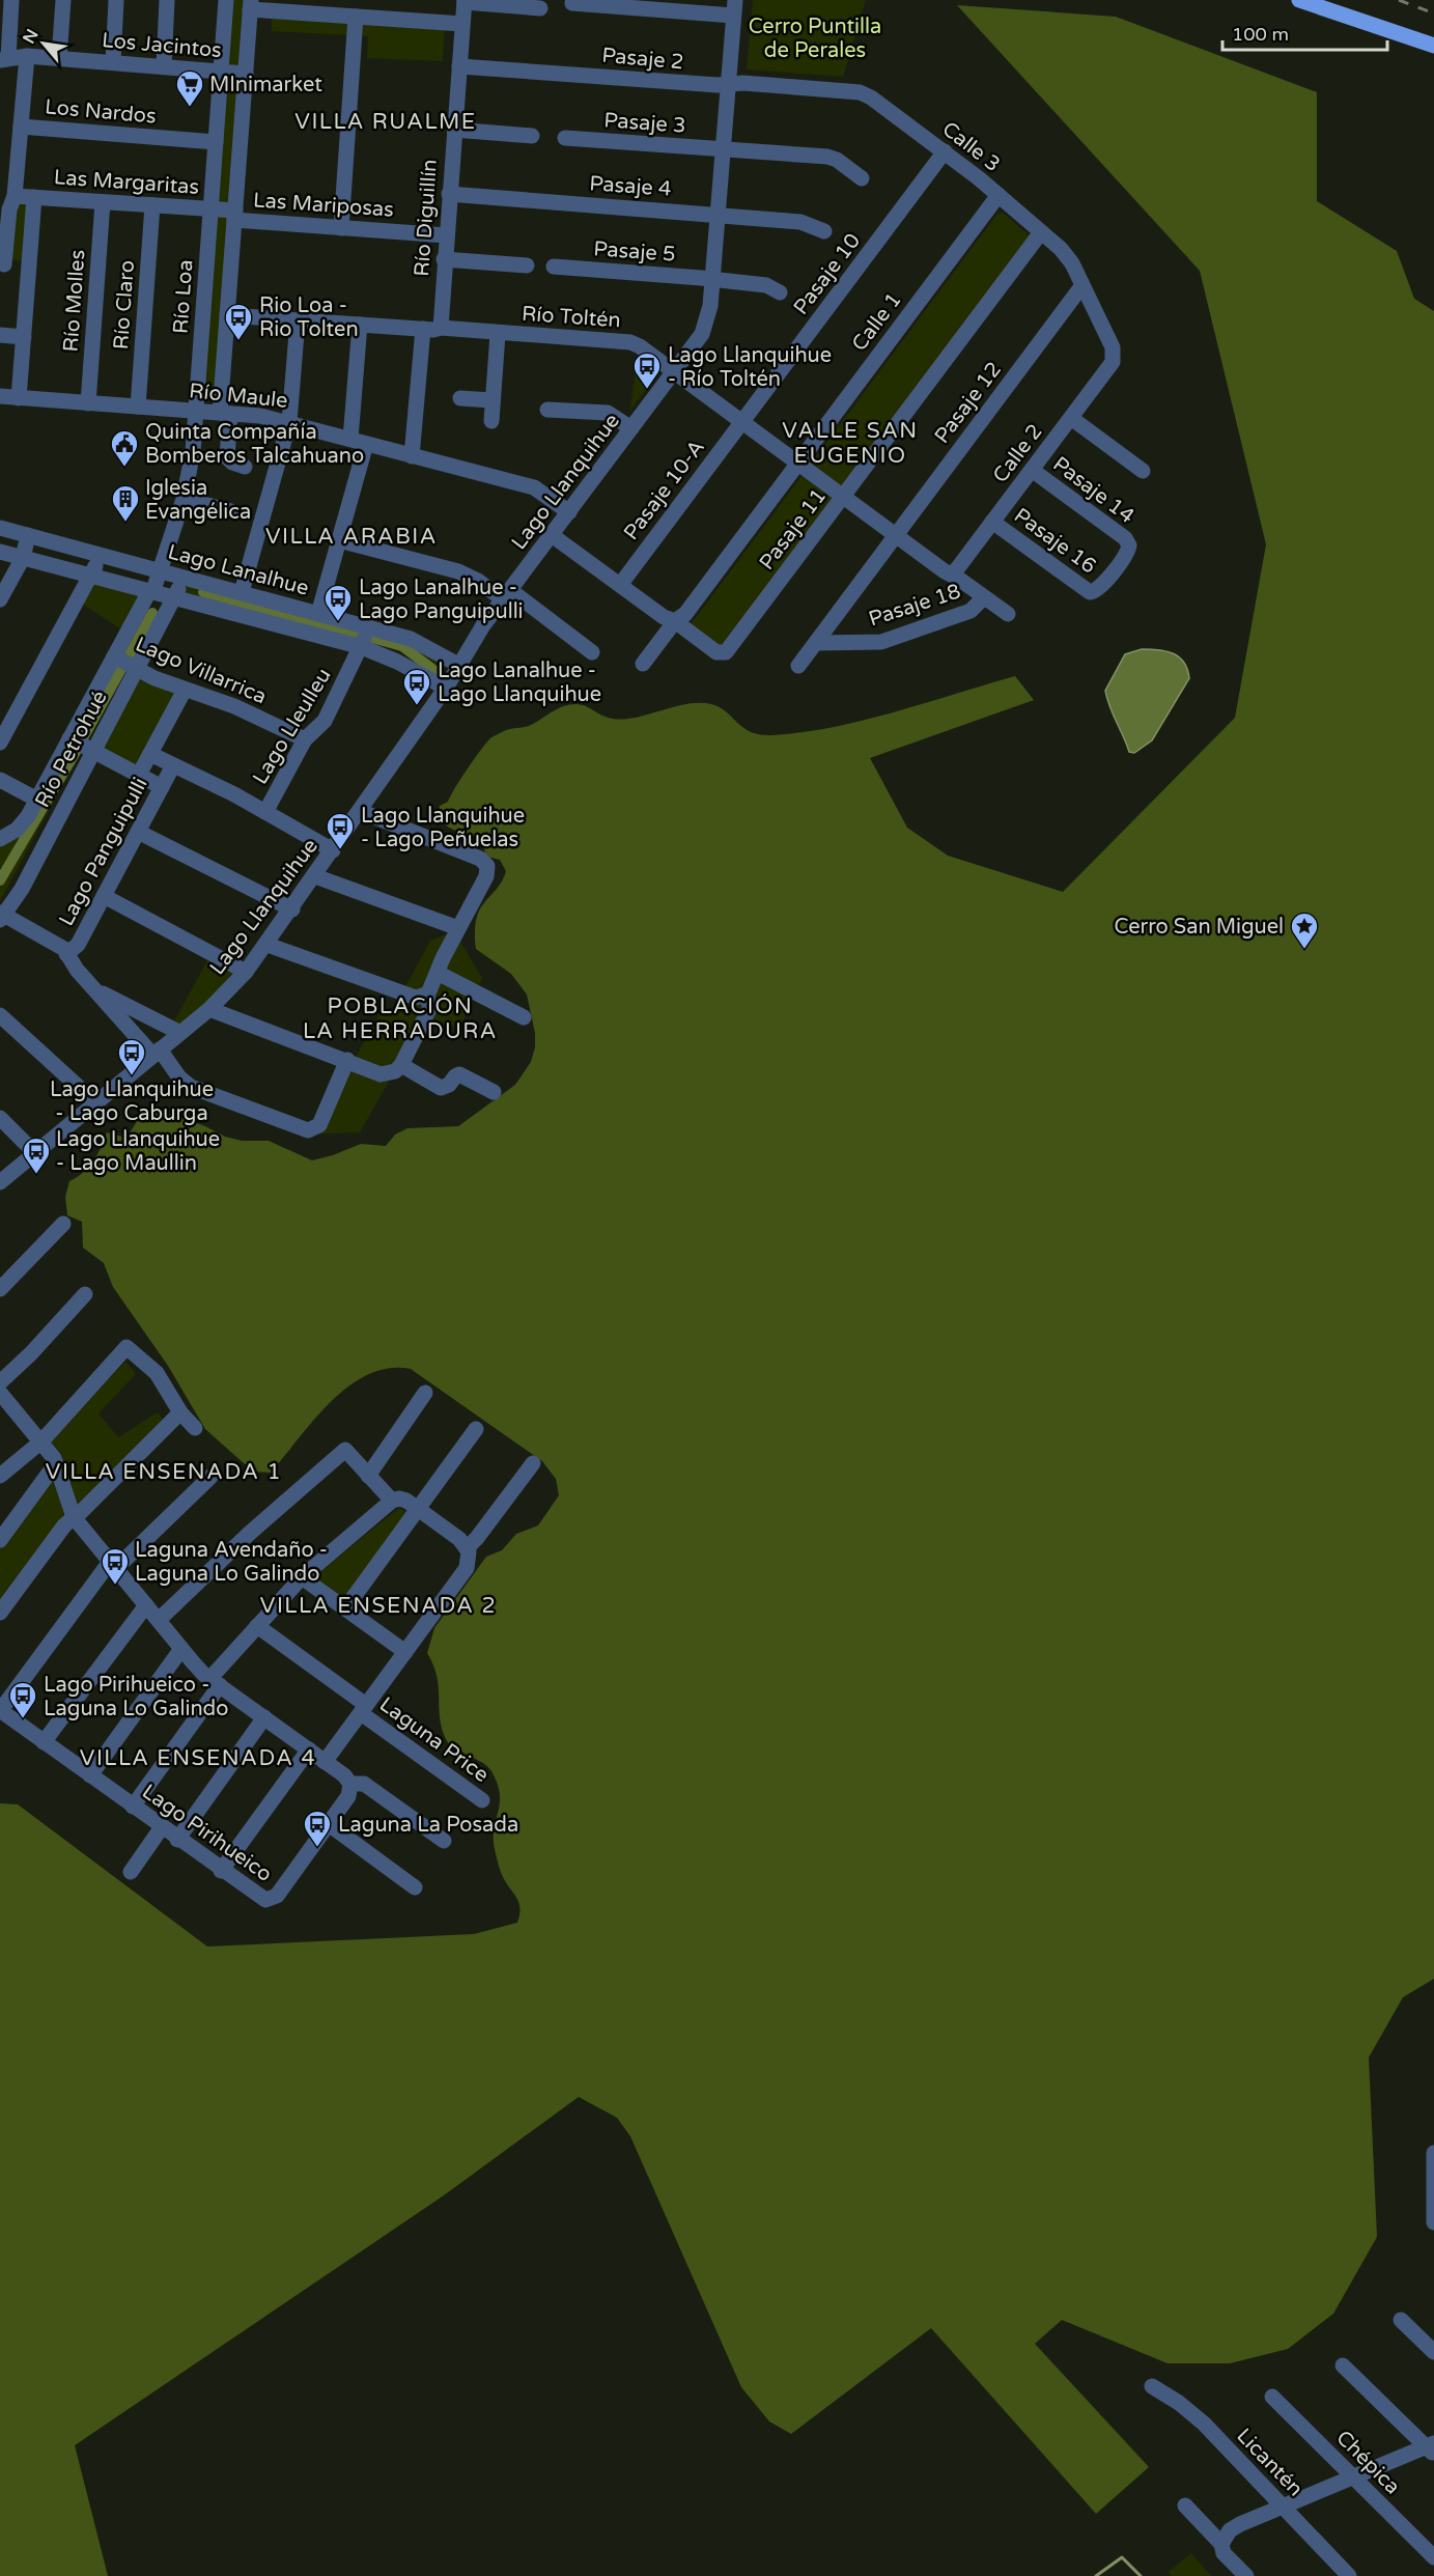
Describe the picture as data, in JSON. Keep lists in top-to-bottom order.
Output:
{
  "streets": {
    "street": [
      "Los Jacintos",
      "Pasaje 2",
      "Los Nardos",
      "Pasaje 3",
      "Calle 3",
      "Las Margaritas",
      "Pasaje 4",
      "Las Mariposas",
      "Río Diguillín",
      "Pasaje 5",
      "Pasaje 10",
      "Río Loa",
      "Río Molles",
      "Río Claro",
      "Río Toltén",
      "Calle 1",
      "Río Maule",
      "Pasaje 12",
      "Calle 2",
      "Lago Llanquihue",
      "Pasaje 10-A",
      "Pasaje 14",
      "Pasaje 11",
      "Pasaje 16",
      "Lago Lanalhue",
      "Pasaje 18",
      "Lago Villarrica",
      "Lago Lleulleu",
      "Río Petrohué",
      "Lago Panguipulli",
      "Laguna Price",
      "Lago Pirihueico",
      "Licantén",
      "Chépica"
    ]
  },
  "crossings": [
    ["Los Jacintos", "Río Loa"],
    ["Pasaje 2", "Calle 3"],
    ["Pasaje 2", "Río Diguillín"],
    ["Pasaje 2", "Lago Llanquihue"],
    ["Los Nardos", "Río Loa"],
    ["Pasaje 3", "Lago Llanquihue"],
    ["Calle 3", "Pasaje 10"],
    ["Calle 3", "Calle 1"],
    ["Calle 3", "Pasaje 12"],
    ["Calle 3", "Calle 2"],
    ["Calle 3", "Lago Llanquihue"],
    ["Calle 3", "Pasaje 11"],
    ["Las Margaritas", "Las Mariposas"],
    ["Las Margaritas", "Río Loa"],
    ["Las Margaritas", "Río Molles"],
    ["Las Margaritas", "Río Claro"],
    ["Pasaje 4", "Río Diguillín"],
    ["Pasaje 4", "Lago Llanquihue"],
    ["Las Mariposas", "Río Diguillín"],
    ["Río Diguillín", "Río Toltén"],
    ["Pasaje 5", "Lago Llanquihue"],
    ["Pasaje 10", "Río Toltén"],
    ["Pasaje 10", "Pasaje 10-A"],
    ["Río Loa", "Río Maule"],
    ["Río Loa", "Lago Lanalhue"],
    ["Río Loa", "Río Petrohué"],
    ["Río Molles", "Río Maule"],
    ["Río Claro", "Río Maule"],
    ["Río Toltén", "Calle 1"],
    ["Río Toltén", "Pasaje 12"],
    ["Río Toltén", "Calle 2"],
    ["Río Toltén", "Lago Llanquihue"],
    ["Río Toltén", "Pasaje 10-A"],
    ["Río Toltén", "Pasaje 11"],
    ["Río Toltén", "Pasaje 18"],
    ["Calle 1", "Pasaje 11"],
    ["Río Maule", "Lago Llanquihue"],
    ["Pasaje 12", "Pasaje 18"],
    ["Calle 2", "Pasaje 14"],
    ["Calle 2", "Pasaje 16"],
    ["Lago Llanquihue", "Pasaje 11"],
    ["Lago Llanquihue", "Lago Lanalhue"],
    ["Pasaje 10-A", "Pasaje 11"],
    ["Pasaje 14", "Pasaje 16"],
    ["Lago Lanalhue", "Lago Lleulleu"],
    ["Lago Lanalhue", "Río Petrohué"],
    ["Lago Villarrica", "Lago Lleulleu"],
    ["Lago Villarrica", "Río Petrohué"],
    ["Lago Villarrica", "Lago Panguipulli"]
  ],
  "districts": [
    "VILLA RUALME",
    "VALLE SAN EUGENIO",
    "VILLA ARABIA",
    "POBLACIÓN LA HERRADURA",
    "VILLA ENSENADA 1",
    "VILLA ENSENADA 2",
    "VILLA ENSENADA 4"
  ],
  "parks": ["Cerro Puntilla de Perales"],
  "places": {
    "supermarket": ["MInimarket"],
    "bus stop": [
      "Rio Loa - Rio Tolten",
      "Lago Llanquihue - Río Toltén",
      "Lago Lanalhue - Lago Panguipulli",
      "Lago Lanalhue - Lago Llanquihue",
      "Lago Llanquihue - Lago Peñuelas",
      "Lago Llanquihue - Lago Caburga",
      "Lago Llanquihue - Lago Maullin",
      "Laguna Avendaño - Laguna Lo Galindo",
      "Lago Pirihueico - Laguna Lo Galindo",
      "Laguna La Posada"
    ],
    "public building": ["Quinta Compañía Bomberos Talcahuano"],
    "building": ["Iglesia Evangélica"],
    "place": ["Cerro San Miguel"]
  },
  "scale_bar": "100 m",
  "north": "top left"
}
